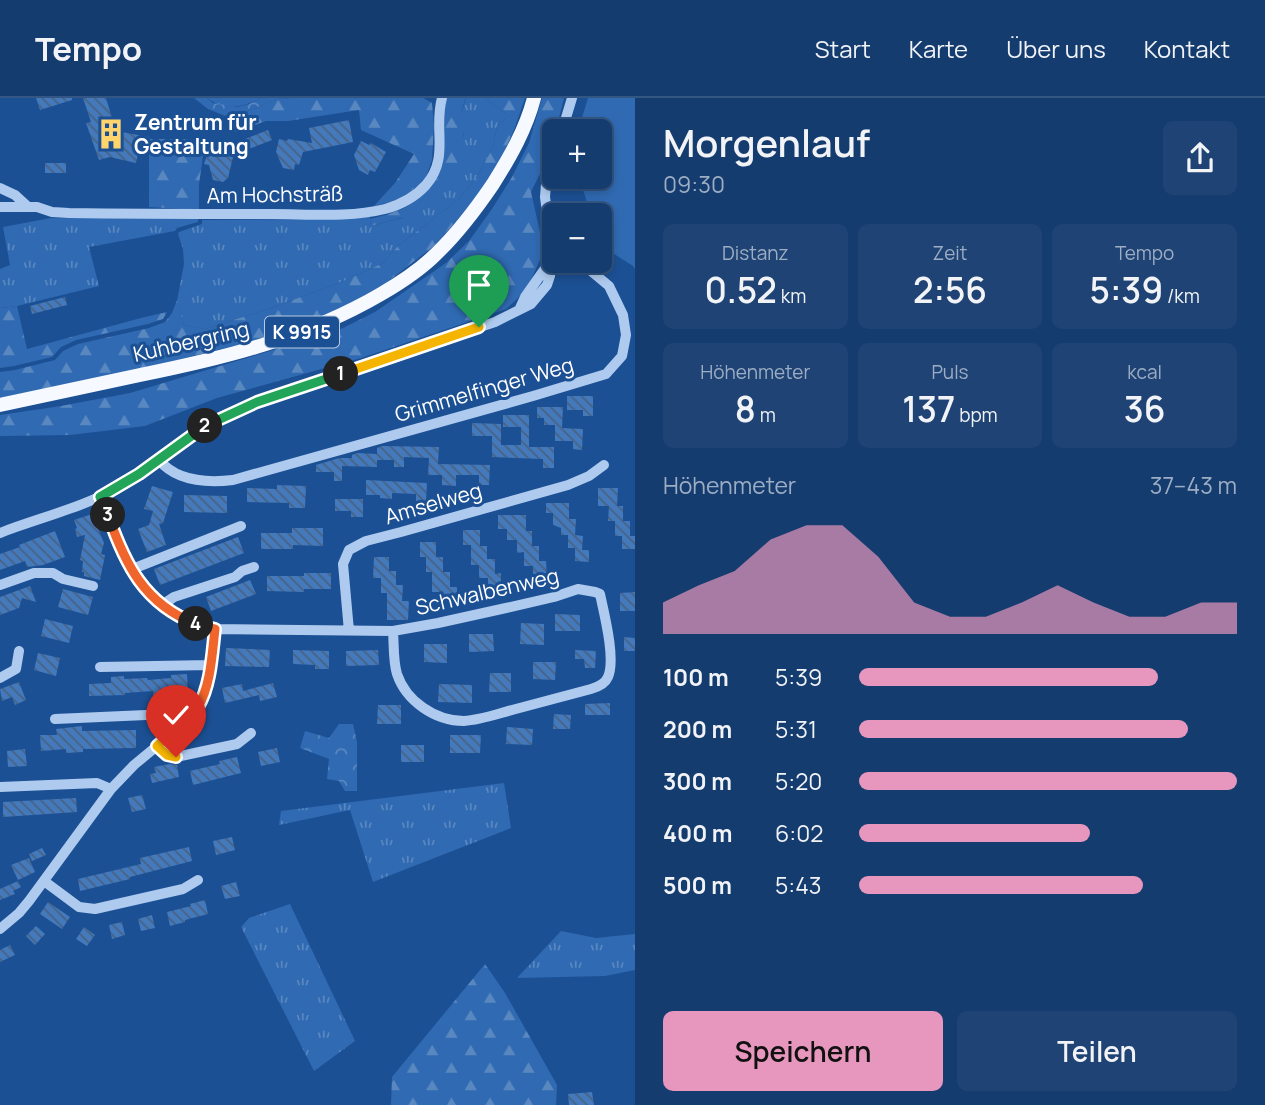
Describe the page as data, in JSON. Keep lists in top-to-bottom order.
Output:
{
  "streets": {
    "main road": ["K 9915", "Kuhbergring"],
    "street": [
      "Am Hochsträß",
      "Grimmelfinger Weg",
      "Amselweg",
      "Schwalbenweg"
    ]
  },
  "crossings": [
    ["Amselweg", "Schwalbenweg"]
  ],
  "places": {
    "building": ["Zentrum für Gestaltung"]
  },
  "page": {
    "header": "Tempo",
    "nav": [
      "Start",
      "Karte",
      "Über uns",
      "Kontakt"
    ],
    "heading": ["Morgenlauf", "09:30"],
    "map_buttons": ["+", "−"],
    "stats": [
      ["Distanz", "0.52 km"],
      ["Zeit", "2:56"],
      ["Tempo", "5:39 /km"],
      ["Höhenmeter", "8 m"],
      ["Puls", "137 bpm"],
      ["kcal", "36"]
    ],
    "pins": [
      "1",
      "2",
      "3",
      "4"
    ],
    "chart": ["Höhenmeter", "37–43 m"],
    "list": [
      {
        "name": "100 m",
        "note": "5:39"
      },
      {
        "name": "200 m",
        "note": "5:31"
      },
      {
        "name": "300 m",
        "note": "5:20"
      },
      {
        "name": "400 m",
        "note": "6:02"
      },
      {
        "name": "500 m",
        "note": "5:43"
      }
    ],
    "buttons": ["Speichern", "Teilen"]
  }
}
